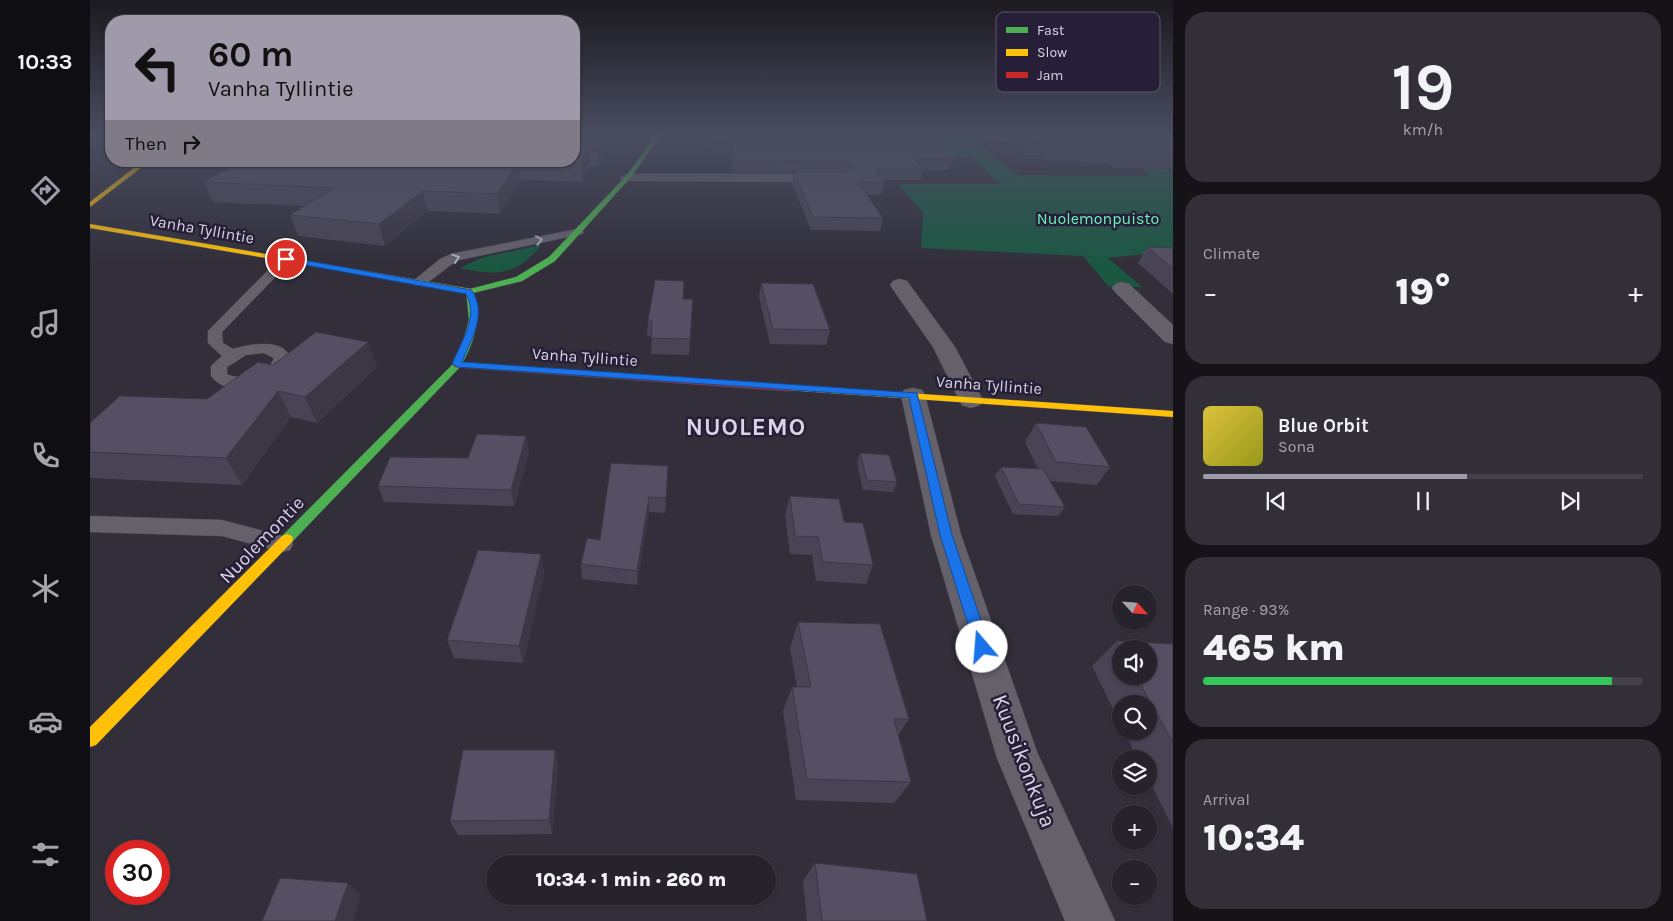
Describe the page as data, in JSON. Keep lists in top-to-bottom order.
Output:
{
  "streets": {
    "main road": ["Vanha Tyllintie", "Nuolemontie"],
    "street": ["Kuusikonkuja"]
  },
  "crossings": [
    ["Vanha Tyllintie", "Nuolemontie"],
    ["Vanha Tyllintie", "Kuusikonkuja"]
  ],
  "districts": ["NUOLEMO"],
  "parks": ["Nuolemonpuisto"],
  "legend": ["Fast", "Slow", "Jam"],
  "north": "bottom right",
  "page": {
    "tabs": "10:33",
    "tile": [
      ["19", "km/h"],
      "Climate",
      ["Range · 93%", "465 km"],
      ["Arrival", "10:34"]
    ],
    "turn": ["60 m", "Vanha Tyllintie"],
    "then": "Then",
    "heat": ["−", "19°", "+"],
    "song": ["Blue Orbit", "Sona"],
    "map_buttons": ["+", "−"],
    "limit": "30",
    "trip": "10:34 · 1 min · 260 m"
  }
}
